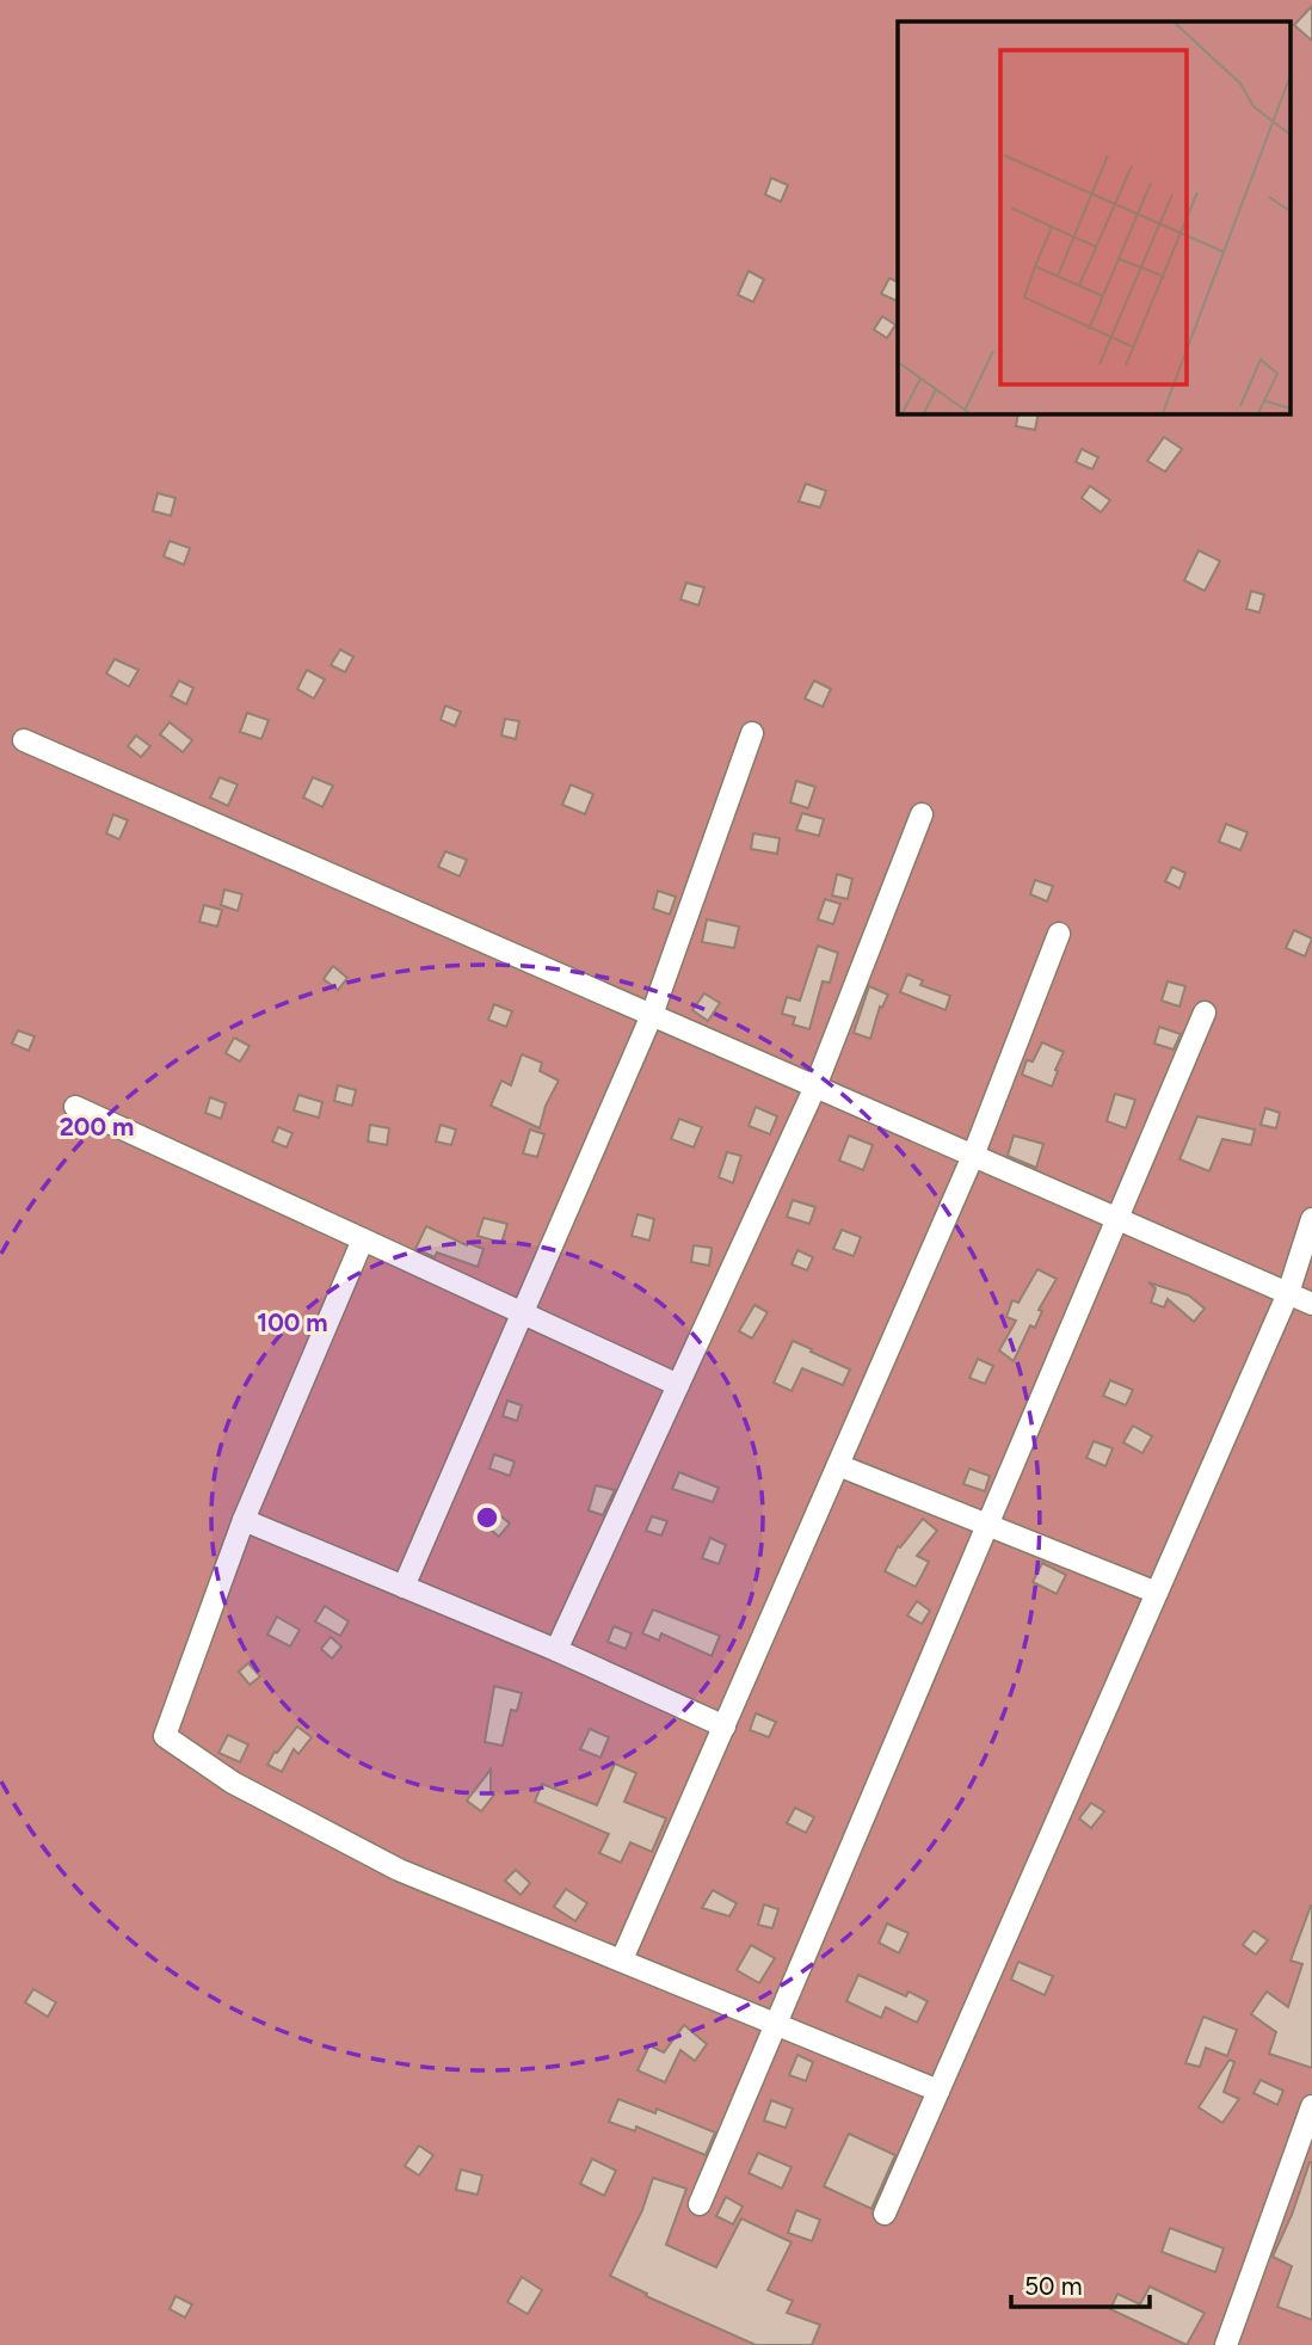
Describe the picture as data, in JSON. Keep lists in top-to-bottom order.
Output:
{
  "scale_bar": "50 m",
  "rings": ["200 m", "100 m"]
}
